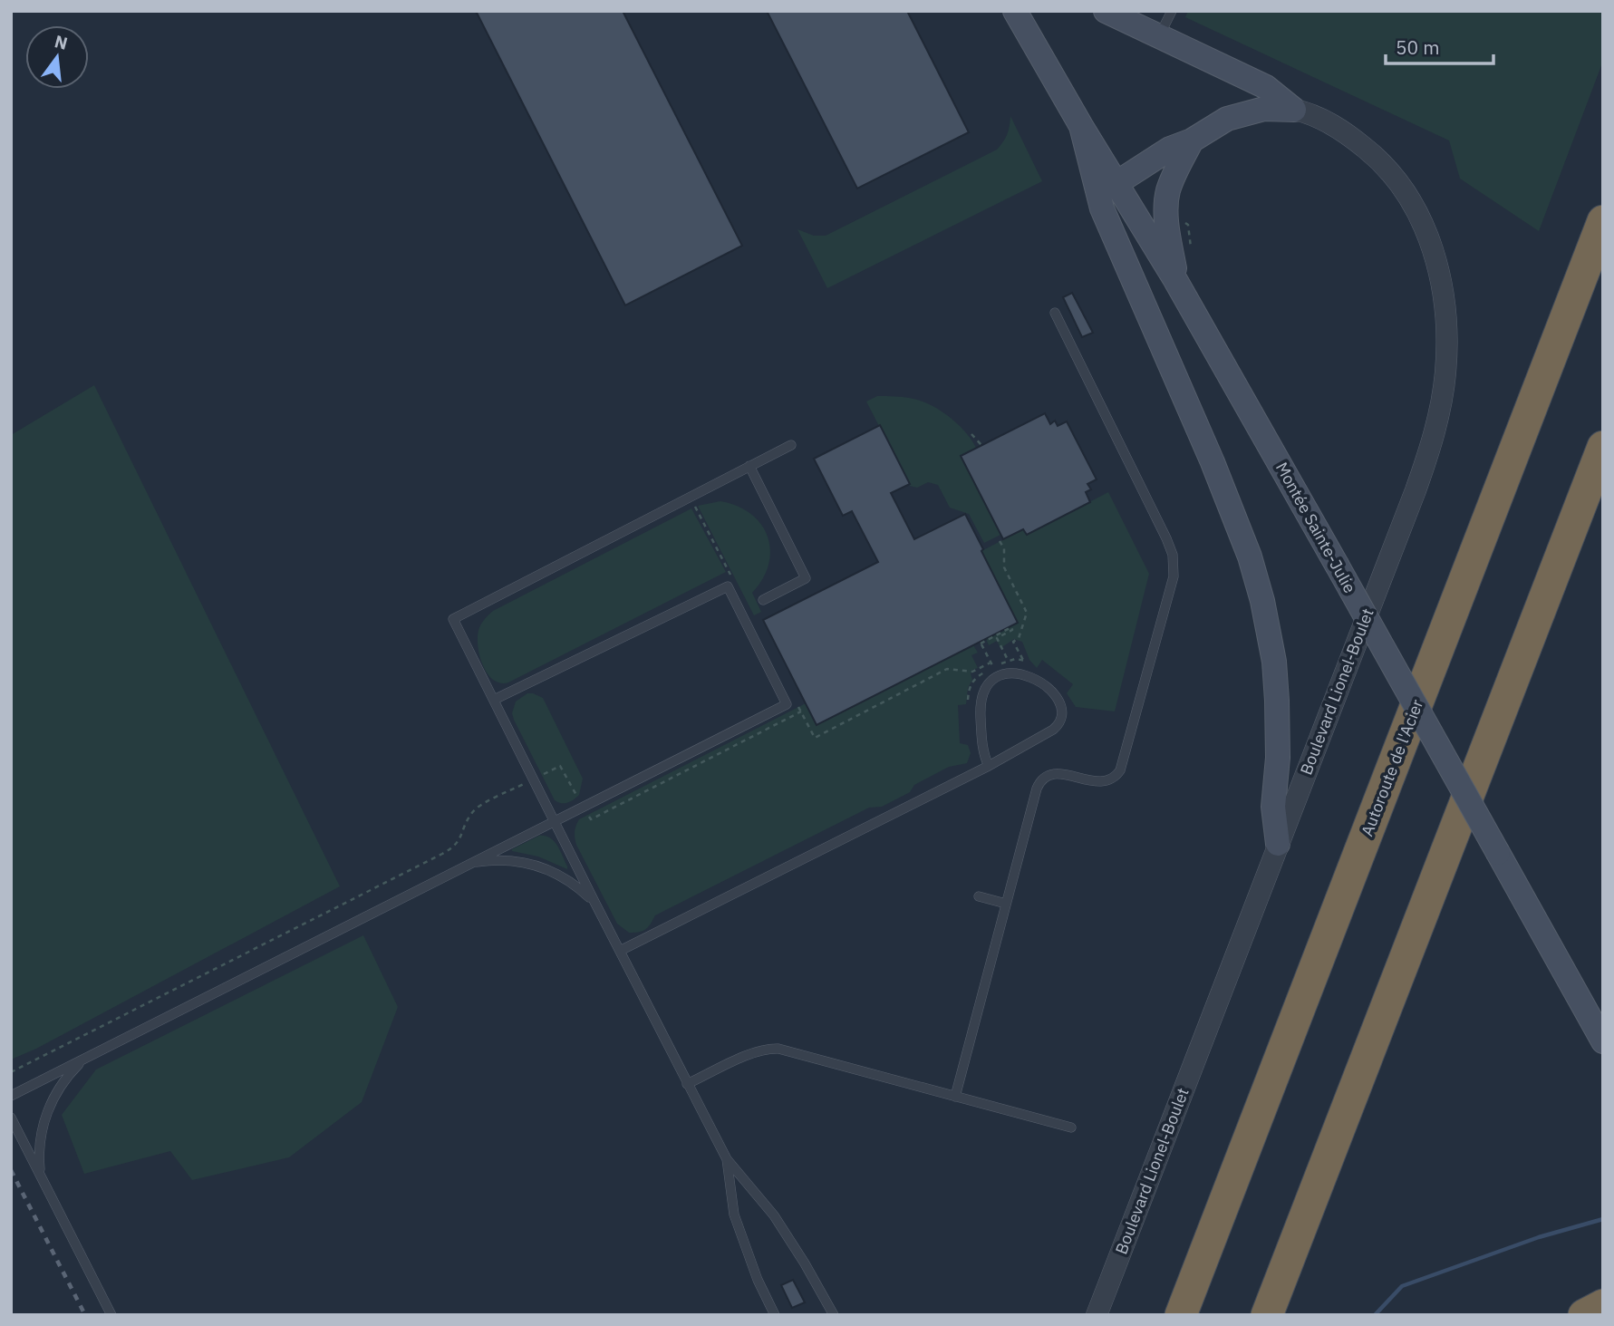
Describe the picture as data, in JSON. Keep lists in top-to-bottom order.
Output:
{
  "streets": {
    "highway": ["Autoroute de l'Acier"],
    "main road": ["Montée Sainte-Julie"],
    "street": ["Boulevard Lionel-Boulet"]
  },
  "scale_bar": "50 m",
  "north": "top"
}
